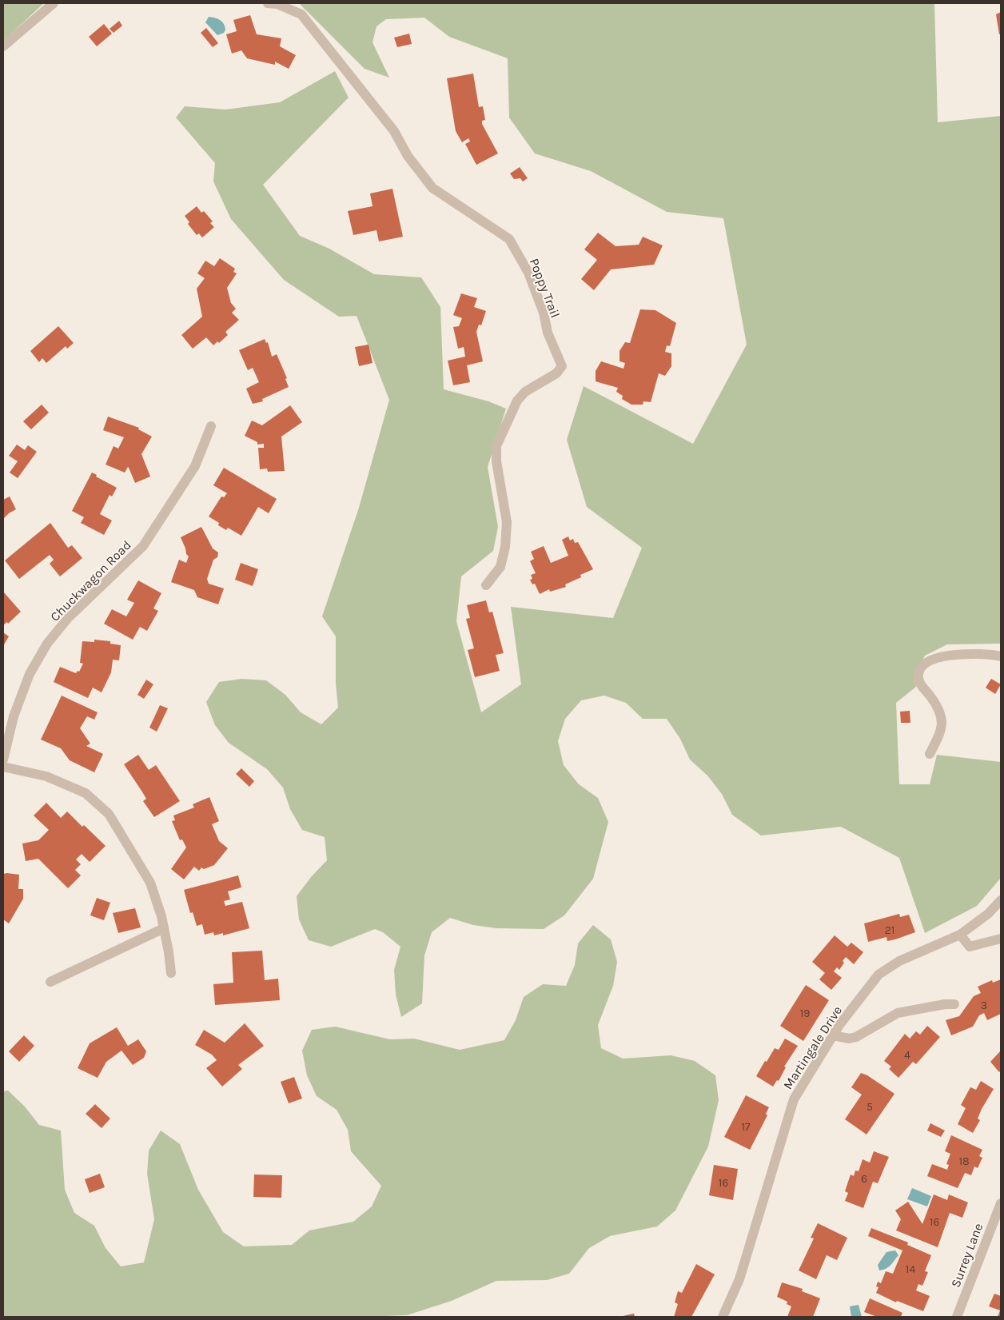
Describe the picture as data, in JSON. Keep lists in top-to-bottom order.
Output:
{
  "streets": {
    "street": [
      "Poppy Trail",
      "Chuckwagon Road",
      "Martingale Drive",
      "Surrey Lane"
    ]
  },
  "house_numbers": [
    "21",
    "3",
    "19",
    "4",
    "5",
    "17",
    "18",
    "6",
    "16",
    "16",
    "14"
  ]
}
